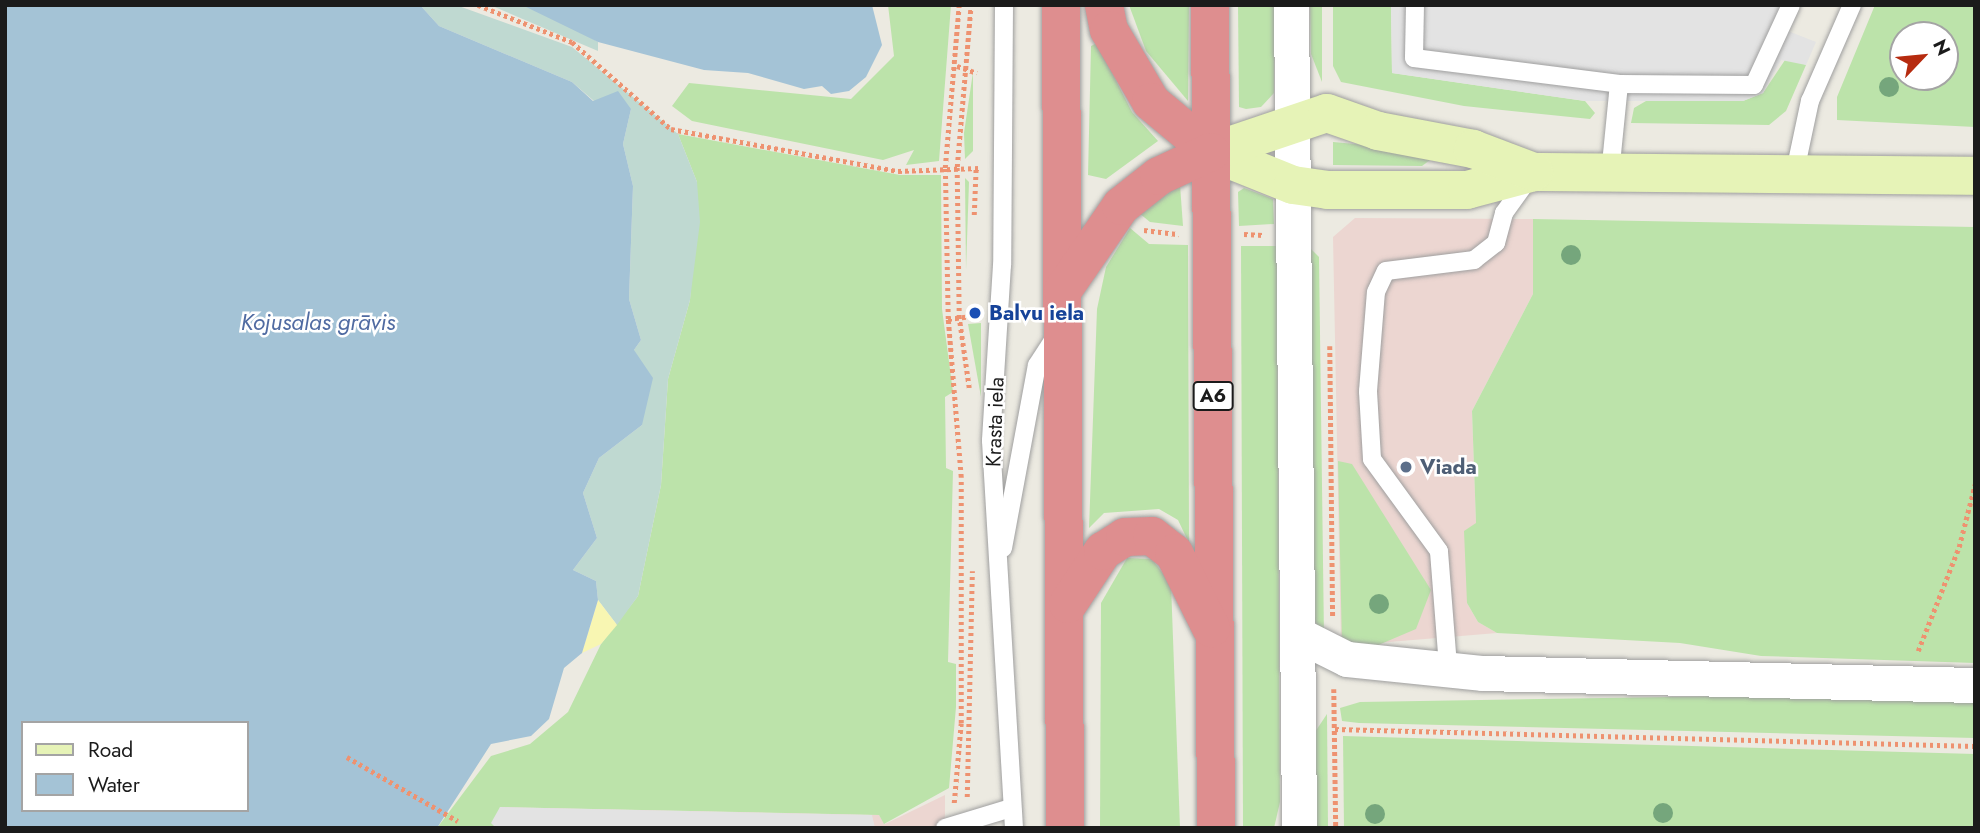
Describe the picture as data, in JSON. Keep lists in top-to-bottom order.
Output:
{
  "streets": {
    "highway": ["A6"],
    "lane": ["Krasta iela"]
  },
  "water": ["Kojusalas grāvis"],
  "places": ["Balvu iela", "Viada"],
  "legend": ["Road", "Water"],
  "north": "top right"
}
